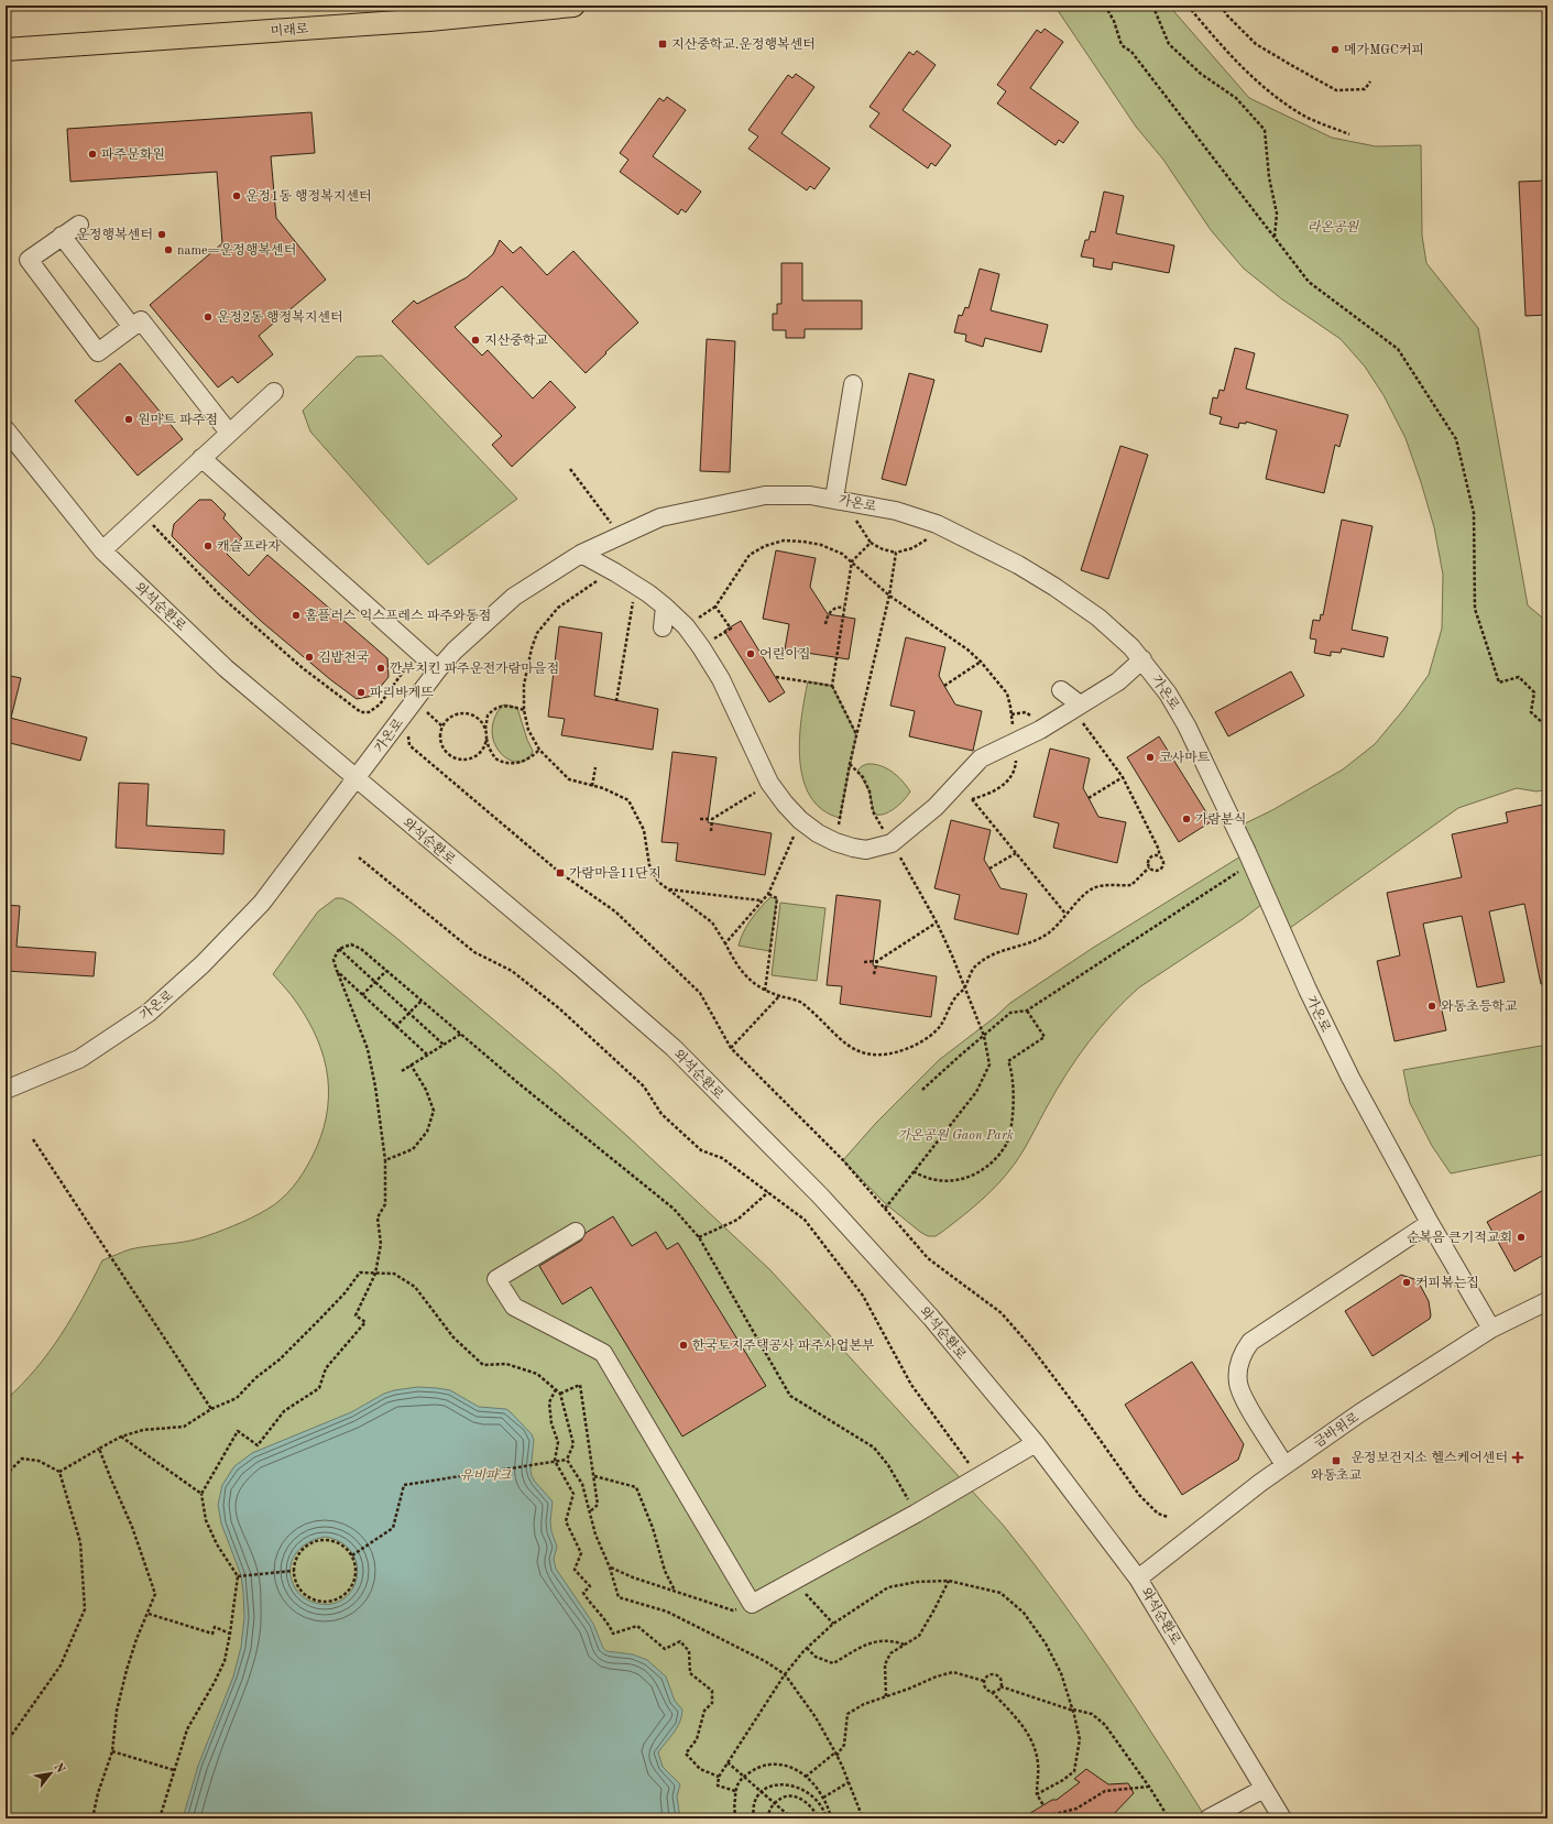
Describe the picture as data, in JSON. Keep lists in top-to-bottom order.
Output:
{
  "streets": {
    "main road": ["미래로"],
    "street": ["가온로", "와석순환로", "금바위로"]
  },
  "crossings": [
    ["가온로", "와석순환로"],
    ["가온로", "금바위로"],
    ["와석순환로", "금바위로"]
  ],
  "parks": ["라온공원", "가온공원 Gaon Park", "유비파크"],
  "places": {
    "transit": ["지산중학교.운정행복센터", "가람마을11단지", "와동초교"],
    "other": [
      "메가MGC커피",
      "파주문화원",
      "운정1동 행정복지센터",
      "운정행복센터",
      "name=운정행복센터",
      "운정2동 행정복지센터",
      "지산중학교",
      "원마트 파주점",
      "캐슬프라자",
      "홈플러스 익스프레스 파주와동점",
      "어린이집",
      "김밥천국",
      "깐부치킨 파주운전가람마을점",
      "파리바게뜨",
      "코사마트",
      "가람분식",
      "와동초등학교",
      "순복음 큰기적교회",
      "커피볶는집",
      "한국토지주택공사 파주사업본부"
    ],
    "health": ["운정보건지소 헬스케어센터"]
  },
  "north": "top right"
}
